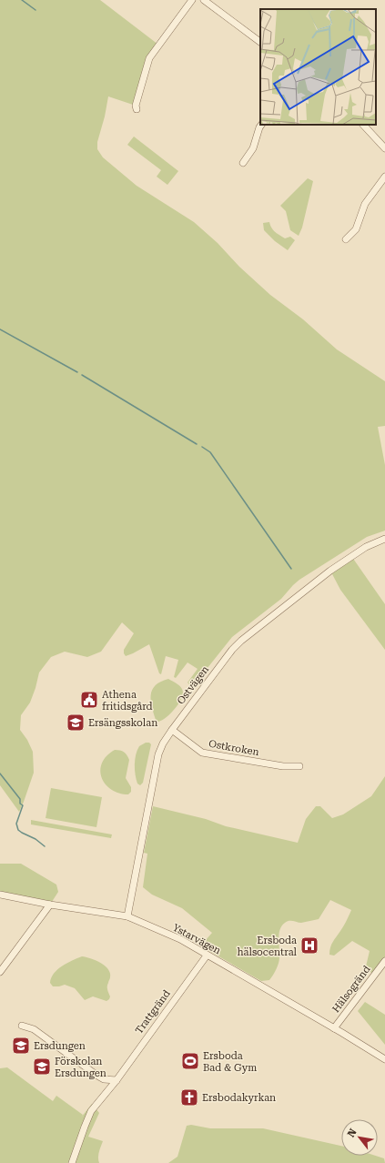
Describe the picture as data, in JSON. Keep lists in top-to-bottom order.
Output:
{
  "streets": {
    "street": [
      "Ostvägen",
      "Ostkroken",
      "Ystarvägen",
      "Hälsogränd",
      "Trattgränd"
    ]
  },
  "crossings": [
    ["Ostvägen", "Ostkroken"],
    ["Ostvägen", "Ystarvägen"],
    ["Ystarvägen", "Hälsogränd"],
    ["Ystarvägen", "Trattgränd"]
  ],
  "places": {
    "public building": ["Athena fritidsgård"],
    "school or university": ["Ersängsskolan", "Ersdungen", "Förskolan Ersdungen"],
    "hospital": ["Ersboda hälsocentral"],
    "sports": ["Ersboda Bad & Gym"],
    "church": ["Ersbodakyrkan"]
  },
  "north": "top left"
}
